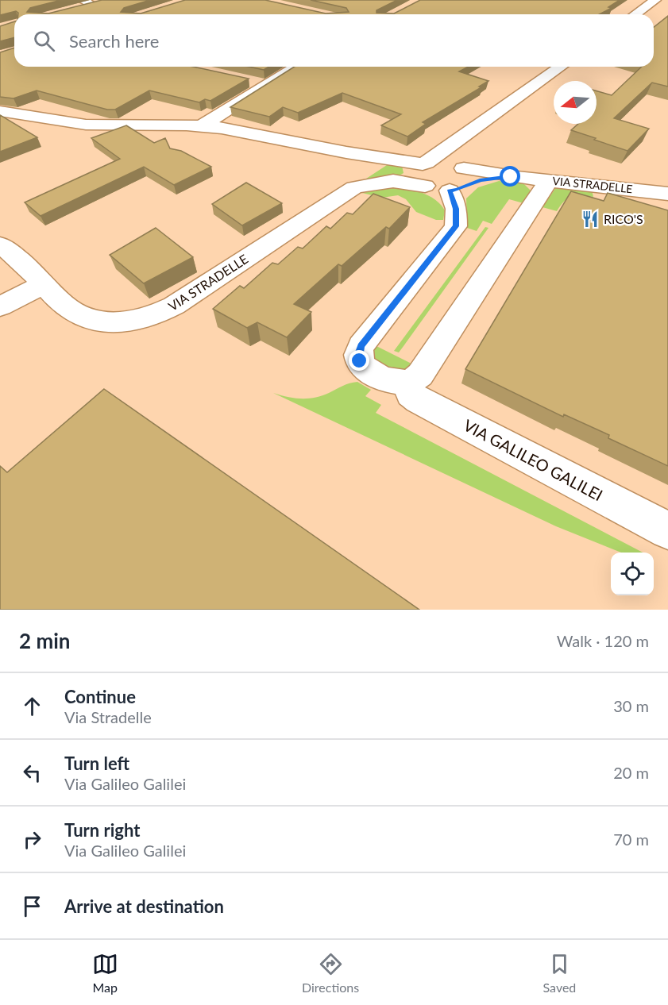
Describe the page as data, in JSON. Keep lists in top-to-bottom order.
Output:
{
  "streets": {
    "street": ["VIA STRADELLE", "VIA GALILEO GALILEI"]
  },
  "places": {
    "restaurant": ["RICO'S"]
  },
  "north": "left",
  "page": {
    "search": "Search here",
    "heading": ["2 min", "Walk · 120 m"],
    "list": [
      ["Continue", "Via Stradelle", "30 m"],
      ["Turn left", "Via Galileo Galilei", "20 m"],
      ["Turn right", "Via Galileo Galilei", "70 m"],
      "Arrive at destination"
    ],
    "nav": ["Map", "Directions", "Saved"]
  }
}
